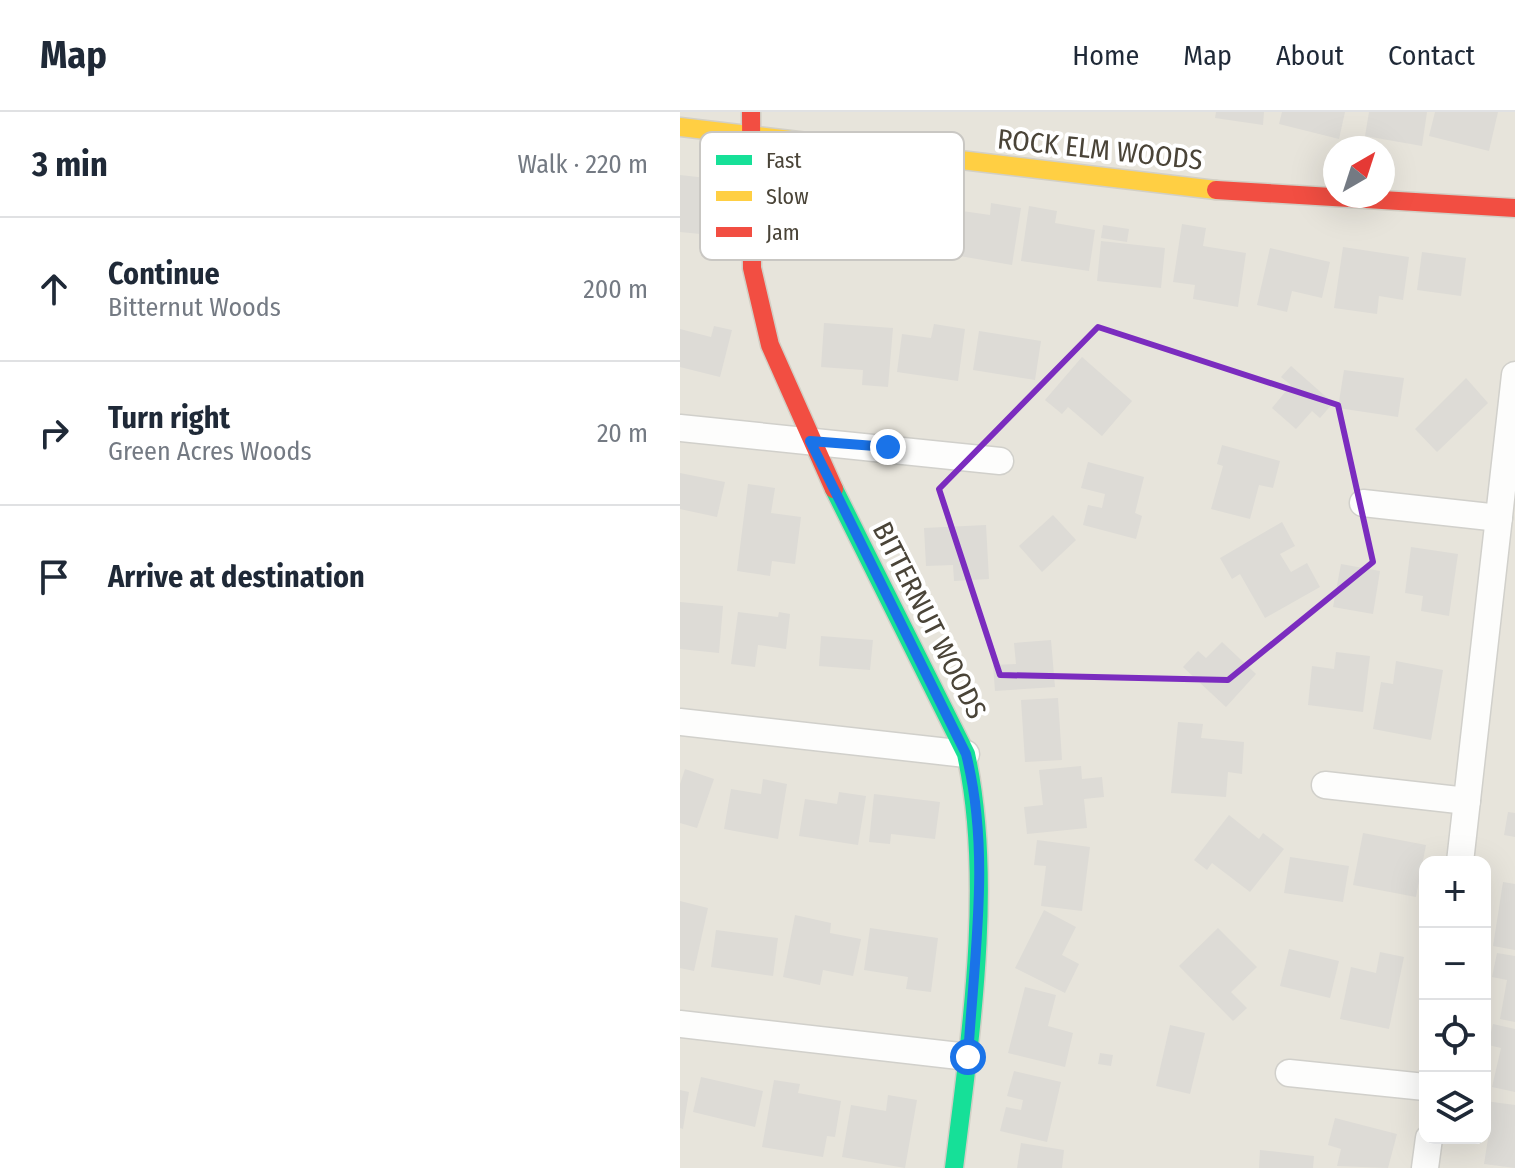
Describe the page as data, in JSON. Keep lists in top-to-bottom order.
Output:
{
  "streets": {
    "street": ["ROCK ELM WOODS", "BITTERNUT WOODS"]
  },
  "legend": ["Fast", "Slow", "Jam"],
  "north": "top right",
  "page": {
    "header": "Map",
    "nav": [
      "Home",
      "Map",
      "About",
      "Contact"
    ],
    "heading": ["3 min", "Walk · 220 m"],
    "list": [
      ["Continue", "Bitternut Woods", "200 m"],
      ["Turn right", "Green Acres Woods", "20 m"],
      "Arrive at destination"
    ],
    "map_buttons": ["+", "−"]
  }
}
